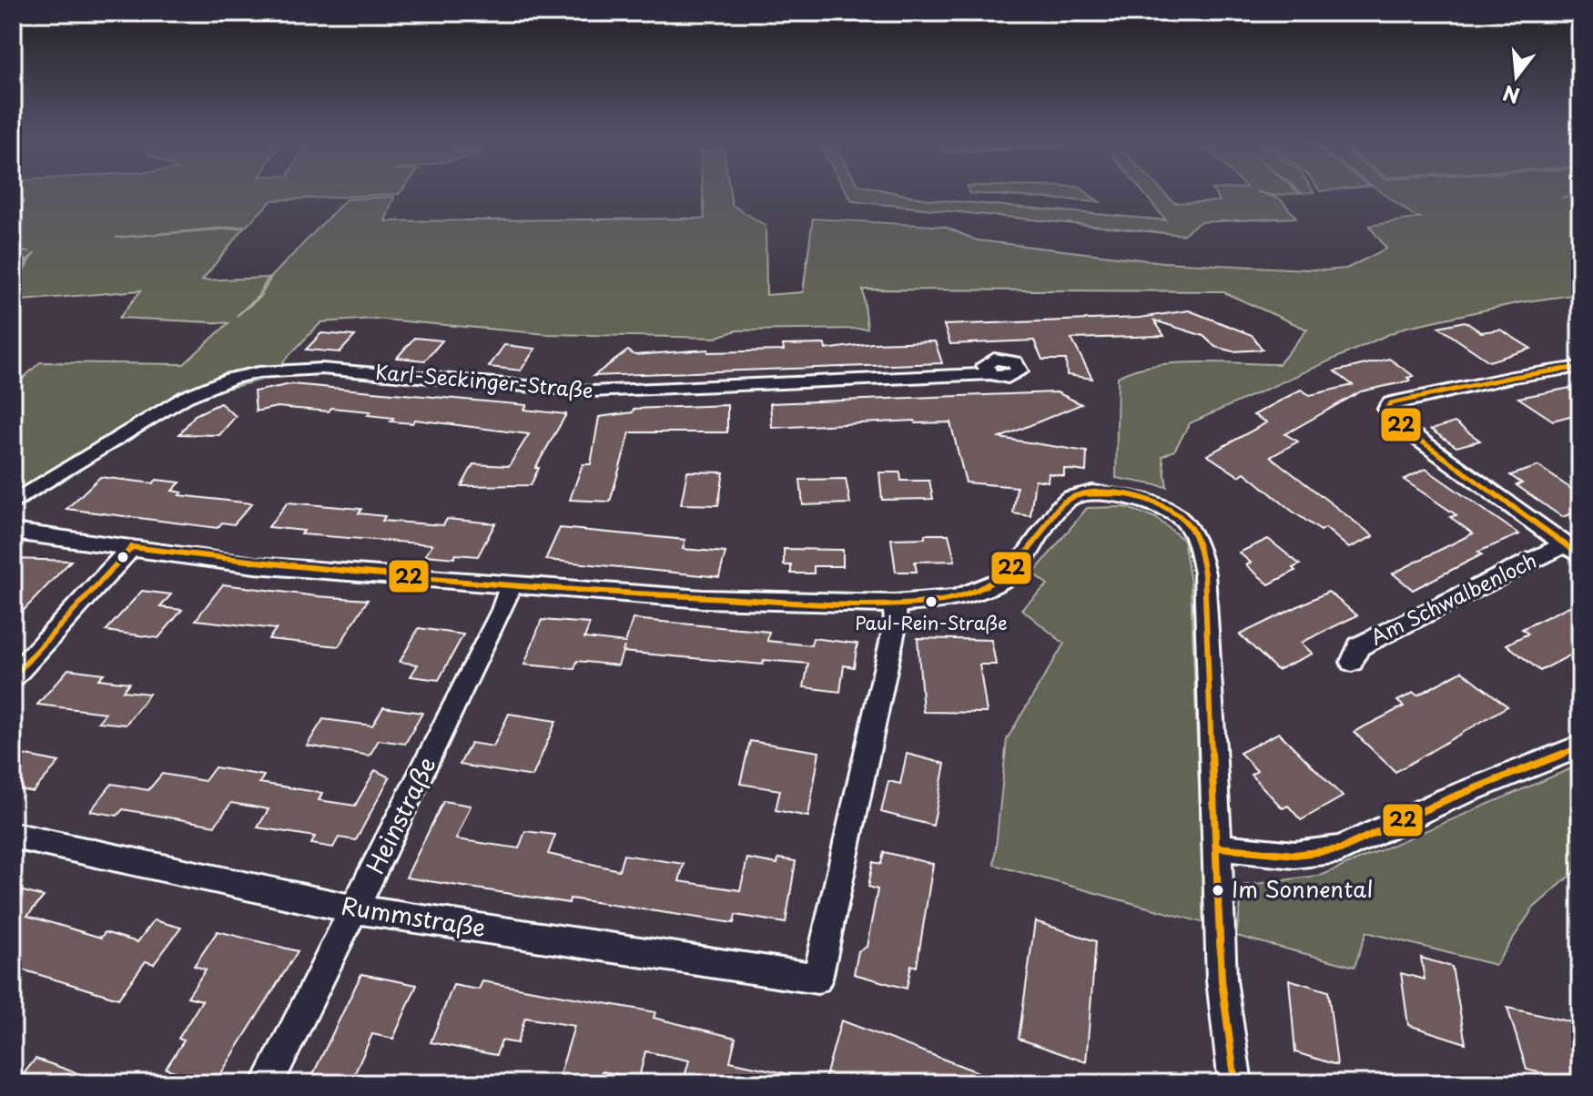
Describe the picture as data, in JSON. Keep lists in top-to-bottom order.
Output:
{
  "streets": {
    "street": [
      "Karl-Seckinger-Straße",
      "Am Schwalbenloch",
      "Heinstraße",
      "Rummstraße"
    ]
  },
  "crossings": [
    ["Heinstraße", "Rummstraße"]
  ],
  "places": ["Paul-Rein-Straße", "Im Sonnental"],
  "lines": ["transit line 22"],
  "north": "bottom"
}
